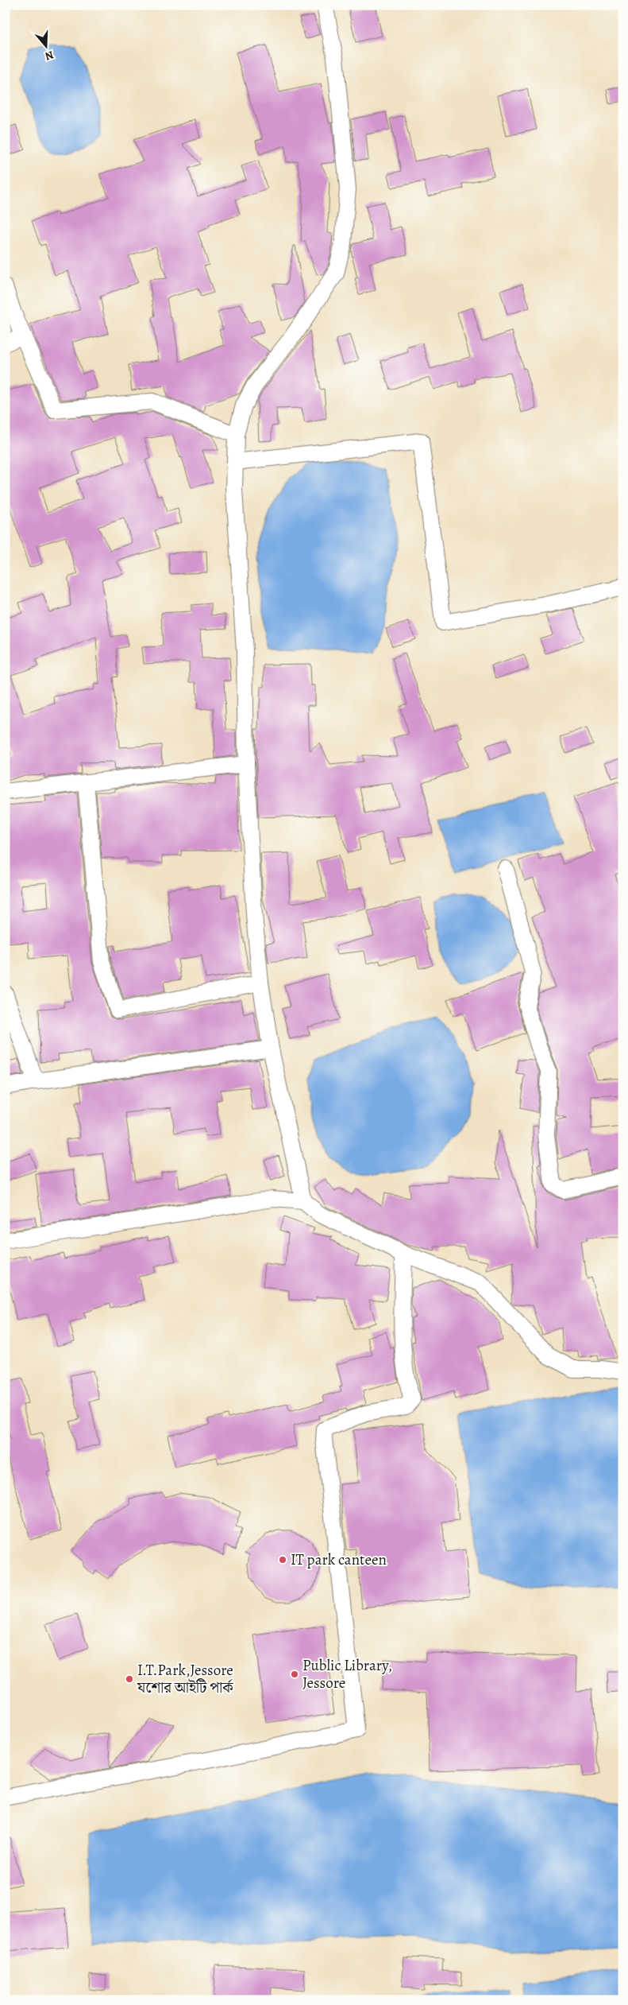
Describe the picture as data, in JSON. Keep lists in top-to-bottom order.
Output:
{
  "places": ["IT park canteen", "Public Library, Jessore", "I.T.Park,Jessore যশোর আইটি পার্ক"],
  "north": "bottom"
}
